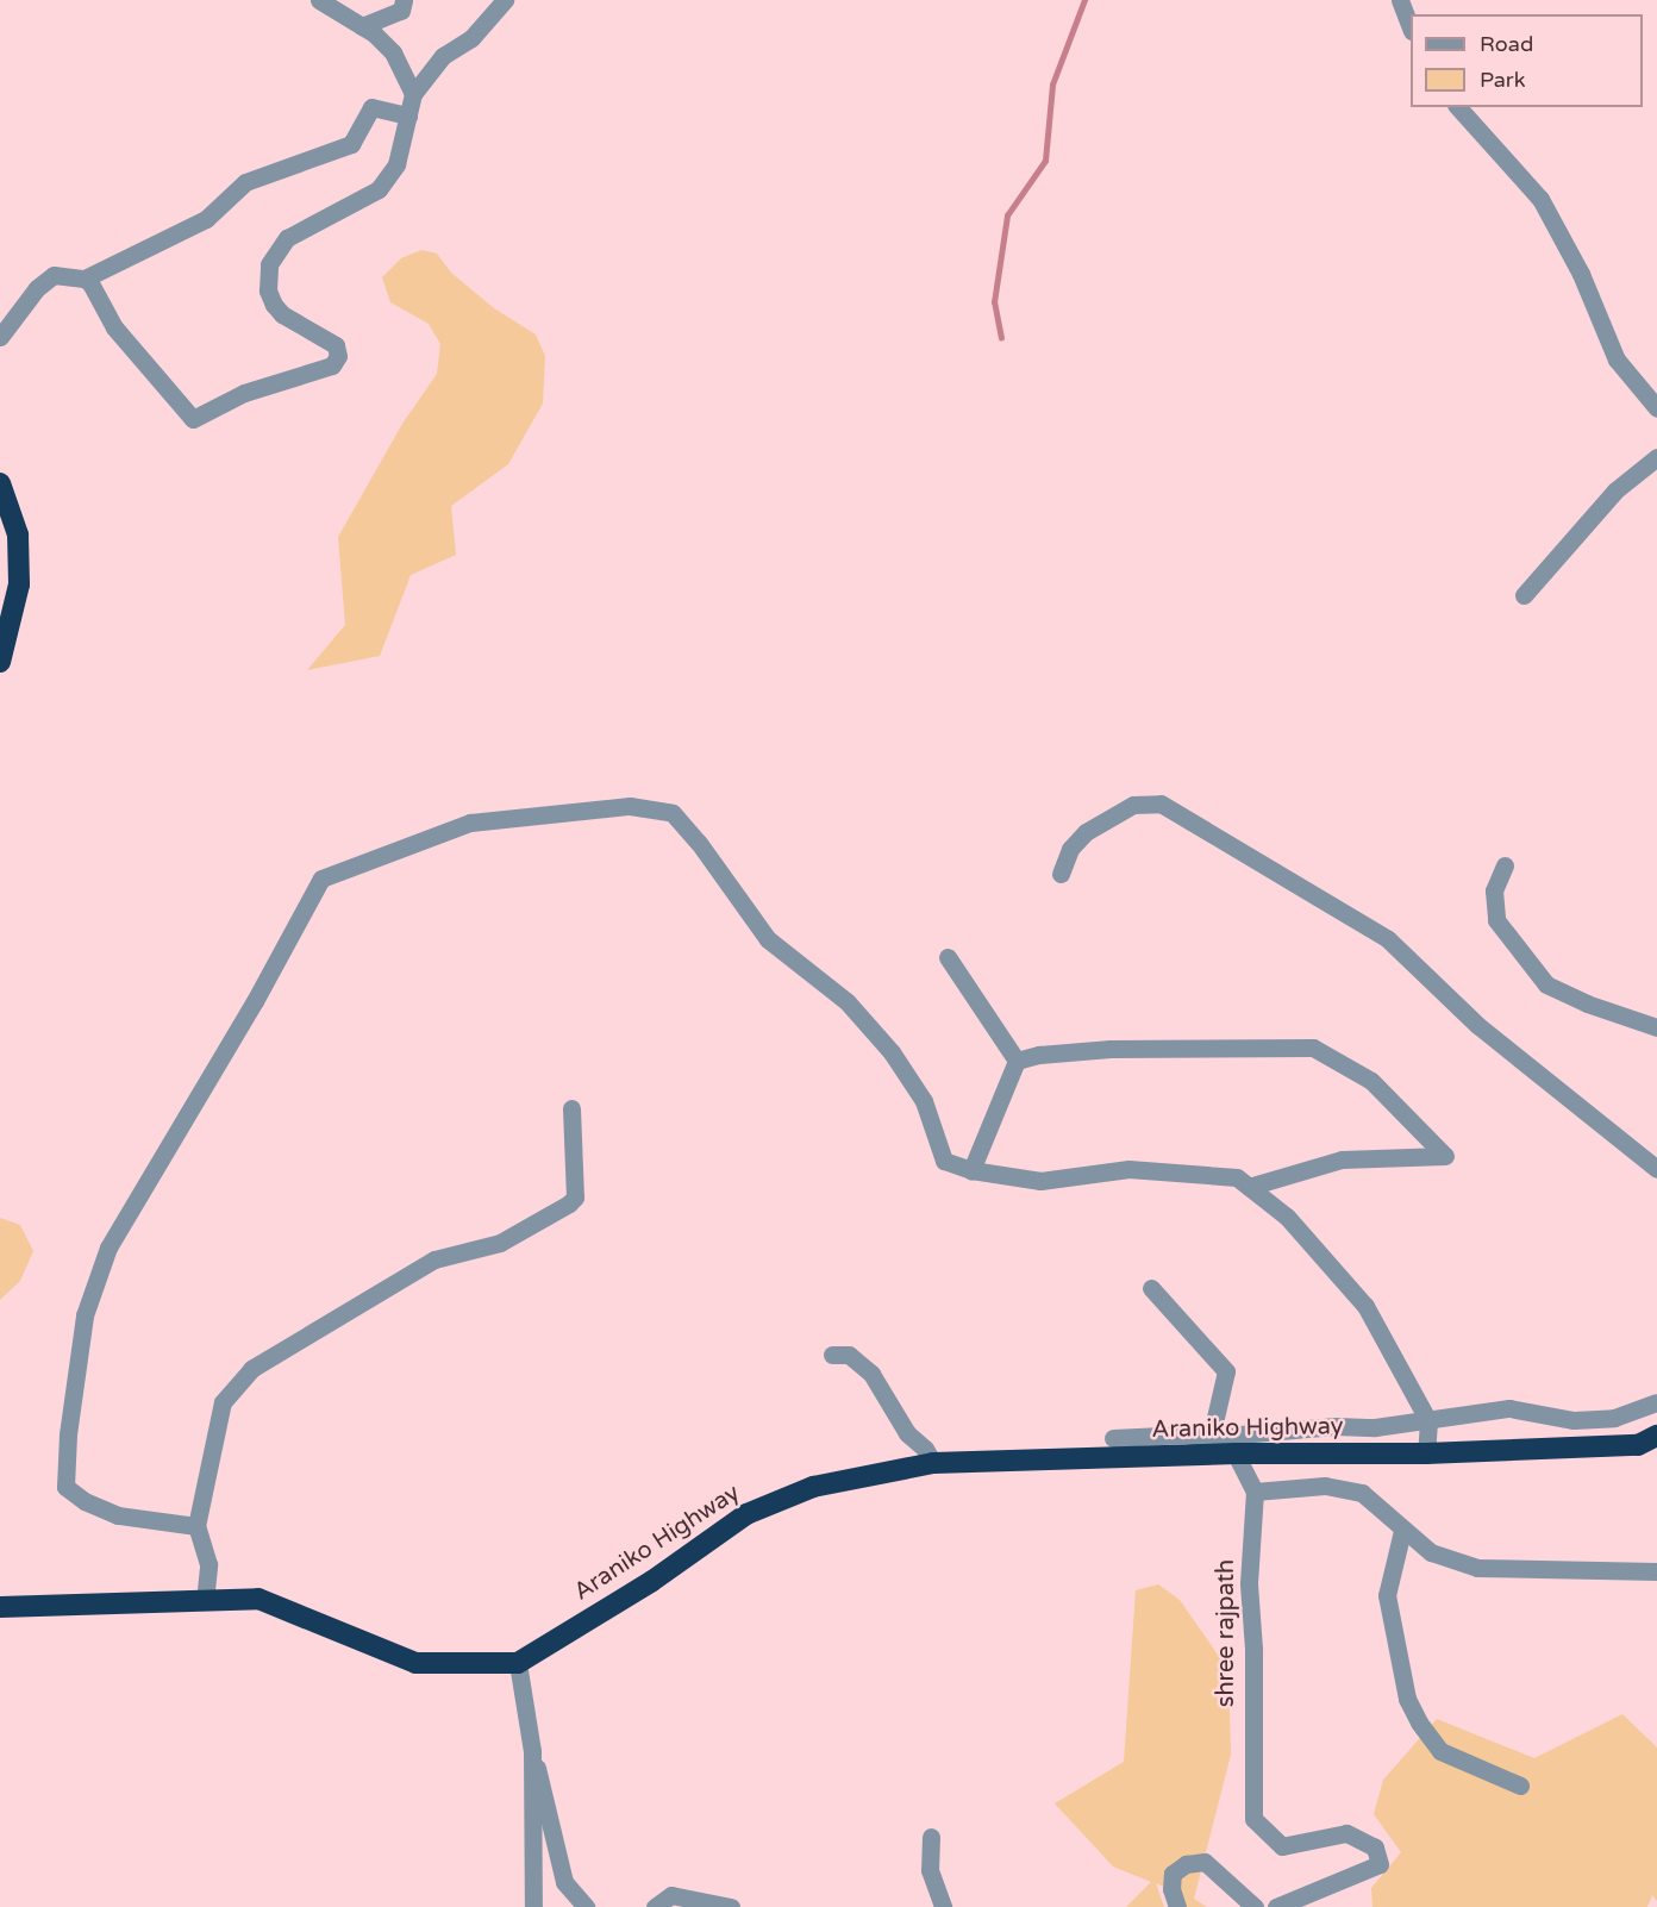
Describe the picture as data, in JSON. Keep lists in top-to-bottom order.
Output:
{
  "streets": {
    "highway": ["Araniko Highway"],
    "street": ["shree rajpath"]
  },
  "legend": ["Road", "Park"]
}
